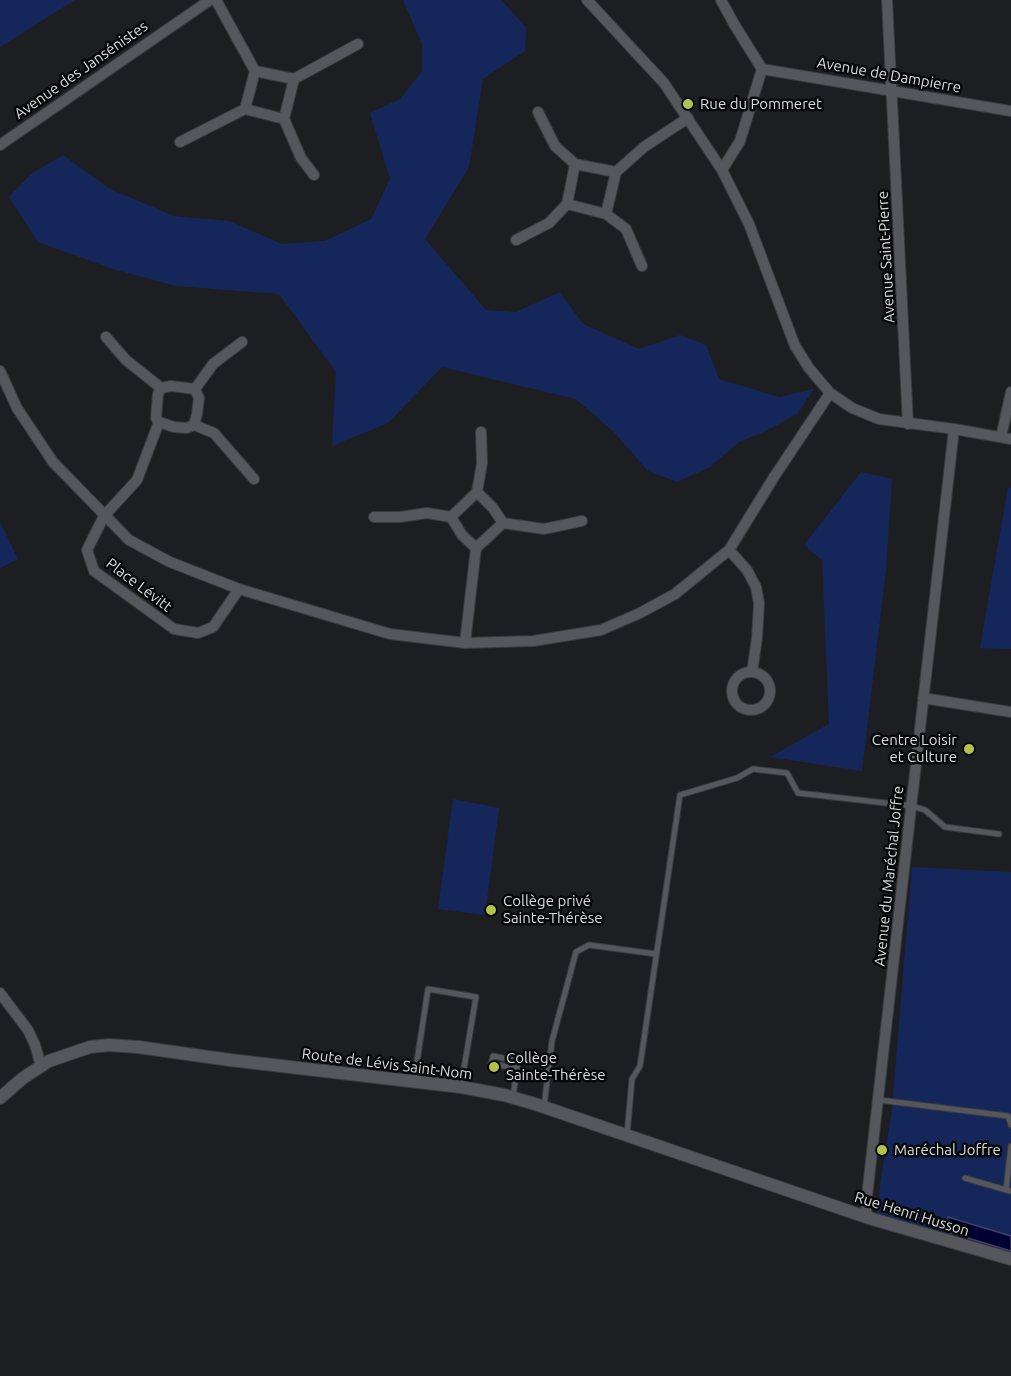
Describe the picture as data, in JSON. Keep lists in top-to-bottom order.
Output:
{
  "streets": {
    "street": [
      "Avenue des Jansénistes",
      "Avenue de Dampierre",
      "Avenue Saint-Pierre",
      "Place Lévitt",
      "Avenue du Maréchal Joffre",
      "Route de Lévis Saint-Nom",
      "Rue Henri Husson"
    ]
  },
  "crossings": [
    ["Avenue de Dampierre", "Avenue Saint-Pierre"],
    ["Avenue du Maréchal Joffre", "Rue Henri Husson"],
    ["Route de Lévis Saint-Nom", "Rue Henri Husson"]
  ],
  "places": [
    "Rue du Pommeret",
    "Centre Loisir et Culture",
    "Collège privé Sainte-Thérèse",
    "Collège Sainte-Thérèse",
    "Maréchal Joffre"
  ]
}
